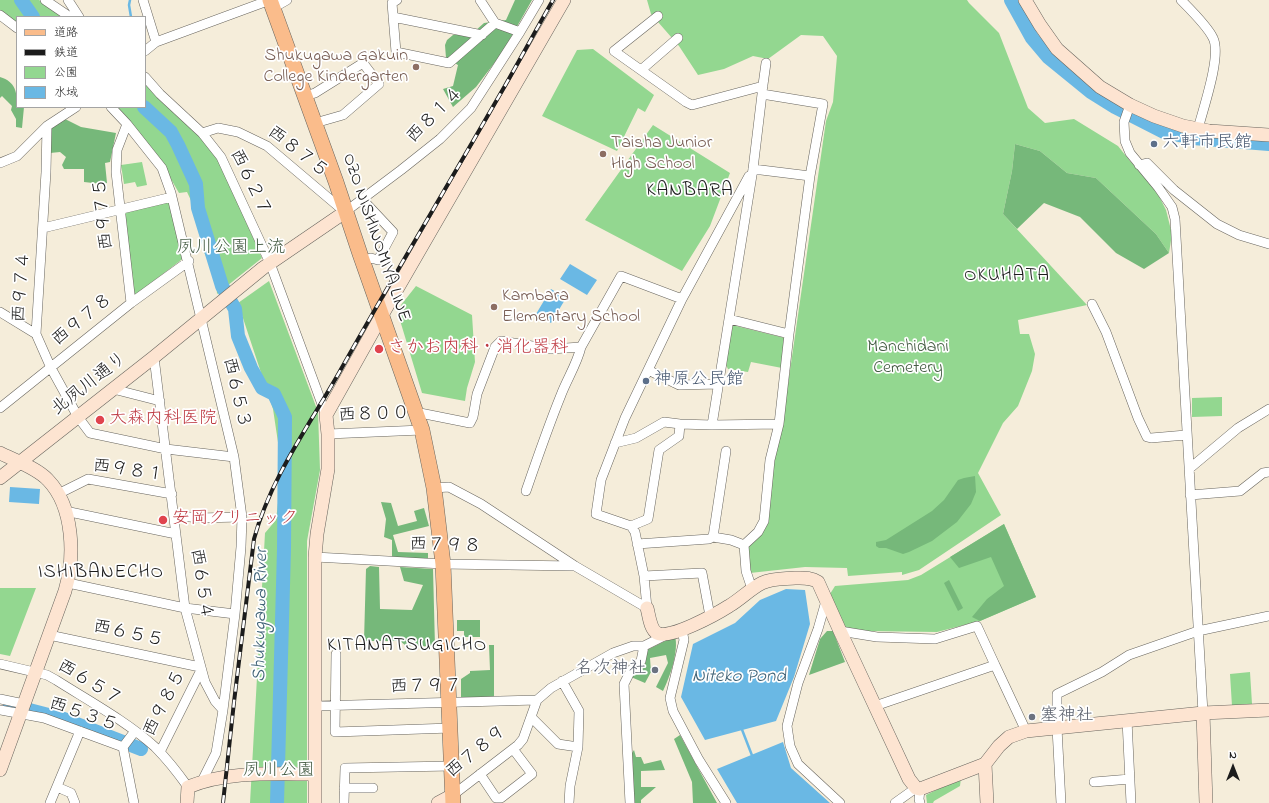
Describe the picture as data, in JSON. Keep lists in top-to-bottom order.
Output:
{
  "streets": {
    "main road": ["OZO NISHINOMIYA LINE"],
    "street": [
      "西８１４",
      "西８７５",
      "西６２７",
      "西９７５",
      "西９７４",
      "西９７８",
      "北夙川通り",
      "西６５３",
      "西８００",
      "西９８１",
      "西７９８",
      "西６５４",
      "西６５５",
      "西６５７",
      "西７９７",
      "西９８５",
      "西５３５",
      "西７８９"
    ]
  },
  "crossings": [
    ["西８１４", "西８７５"],
    ["西８１４", "OZO NISHINOMIYA LINE"],
    ["西８１４", "北夙川通り"],
    ["西８７５", "西６２７"],
    ["西８７５", "OZO NISHINOMIYA LINE"],
    ["西８７５", "北夙川通り"],
    ["西６２７", "北夙川通り"],
    ["西９７５", "西９７８"],
    ["西９７５", "西６５３"],
    ["OZO NISHINOMIYA LINE", "北夙川通り"],
    ["OZO NISHINOMIYA LINE", "西８００"],
    ["OZO NISHINOMIYA LINE", "西７９８"],
    ["OZO NISHINOMIYA LINE", "西７９７"],
    ["OZO NISHINOMIYA LINE", "西７８９"],
    ["西９７４", "西９７８"],
    ["西９７４", "北夙川通り"],
    ["西９７４", "西６５３"],
    ["西９７４", "西６５４"],
    ["西９７８", "西６５３"],
    ["北夙川通り", "西６５３"],
    ["北夙川通り", "西６５４"],
    ["西６５３", "西６５４"],
    ["西９８１", "西６５４"],
    ["西６５４", "西６５５"],
    ["西６５４", "西９８５"],
    ["西６５５", "西９８５"],
    ["西６５７", "西５３５"],
    ["西７９７", "西７８９"]
  ],
  "districts": [
    "KANBARA",
    "OKUHATA",
    "ISHIBANECHO",
    "KITANATSUGICHO"
  ],
  "water": ["Shukugawa River", "Niteko Pond"],
  "parks": ["夙川公園上流", "Manchidani Cemetery", "夙川公園"],
  "places": [
    "Shukugawa Gakuin College Kindergarten",
    "六軒市民館",
    "Taisha Junior High School",
    "Kambara Elementary School",
    "さかお内科・消化器科",
    "神原公民館",
    "大森内科医院",
    "安岡クリニック",
    "名次神社",
    "塞神社"
  ],
  "legend": [
    "道路",
    "鉄道",
    "公園",
    "水域"
  ],
  "north": "top"
}
